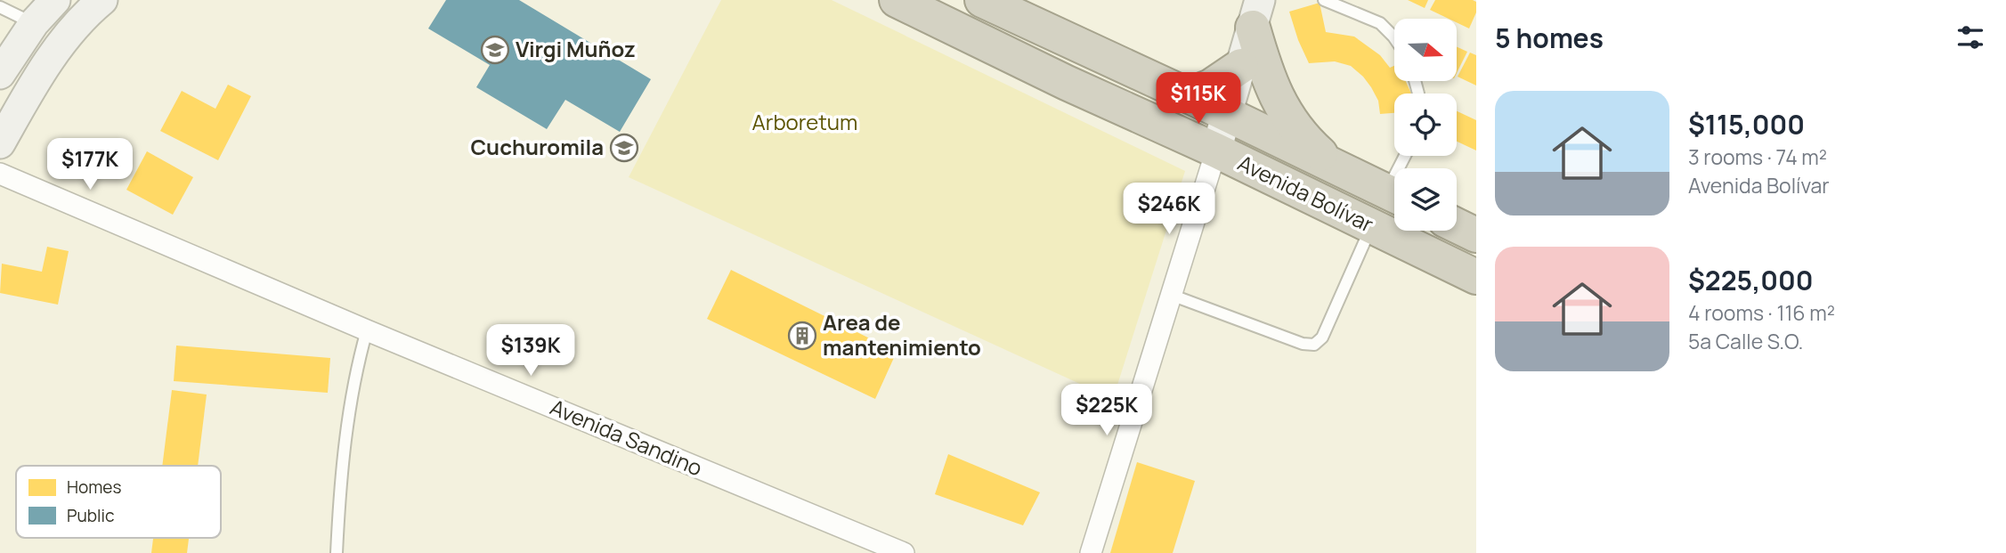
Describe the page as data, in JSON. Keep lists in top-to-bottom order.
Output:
{
  "streets": {
    "highway": ["Avenida Bolívar"],
    "street": ["Avenida Sandino"]
  },
  "parks": ["Arboretum"],
  "places": {
    "school or university": ["Virgi Muñoz", "Cuchuromila"],
    "building": ["Area de mantenimiento"]
  },
  "legend": ["Homes", "Public"],
  "north": "right",
  "page": {
    "heading": "5 homes",
    "price": [
      "$115K",
      "$177K",
      "$246K",
      "$139K",
      "$225K"
    ],
    "list": [
      {
        "name": "$115,000",
        "note": "3 rooms · 74 m² · Avenida Bolívar"
      },
      {
        "name": "$225,000",
        "note": "4 rooms · 116 m² · 5a Calle S.O."
      }
    ]
  }
}
